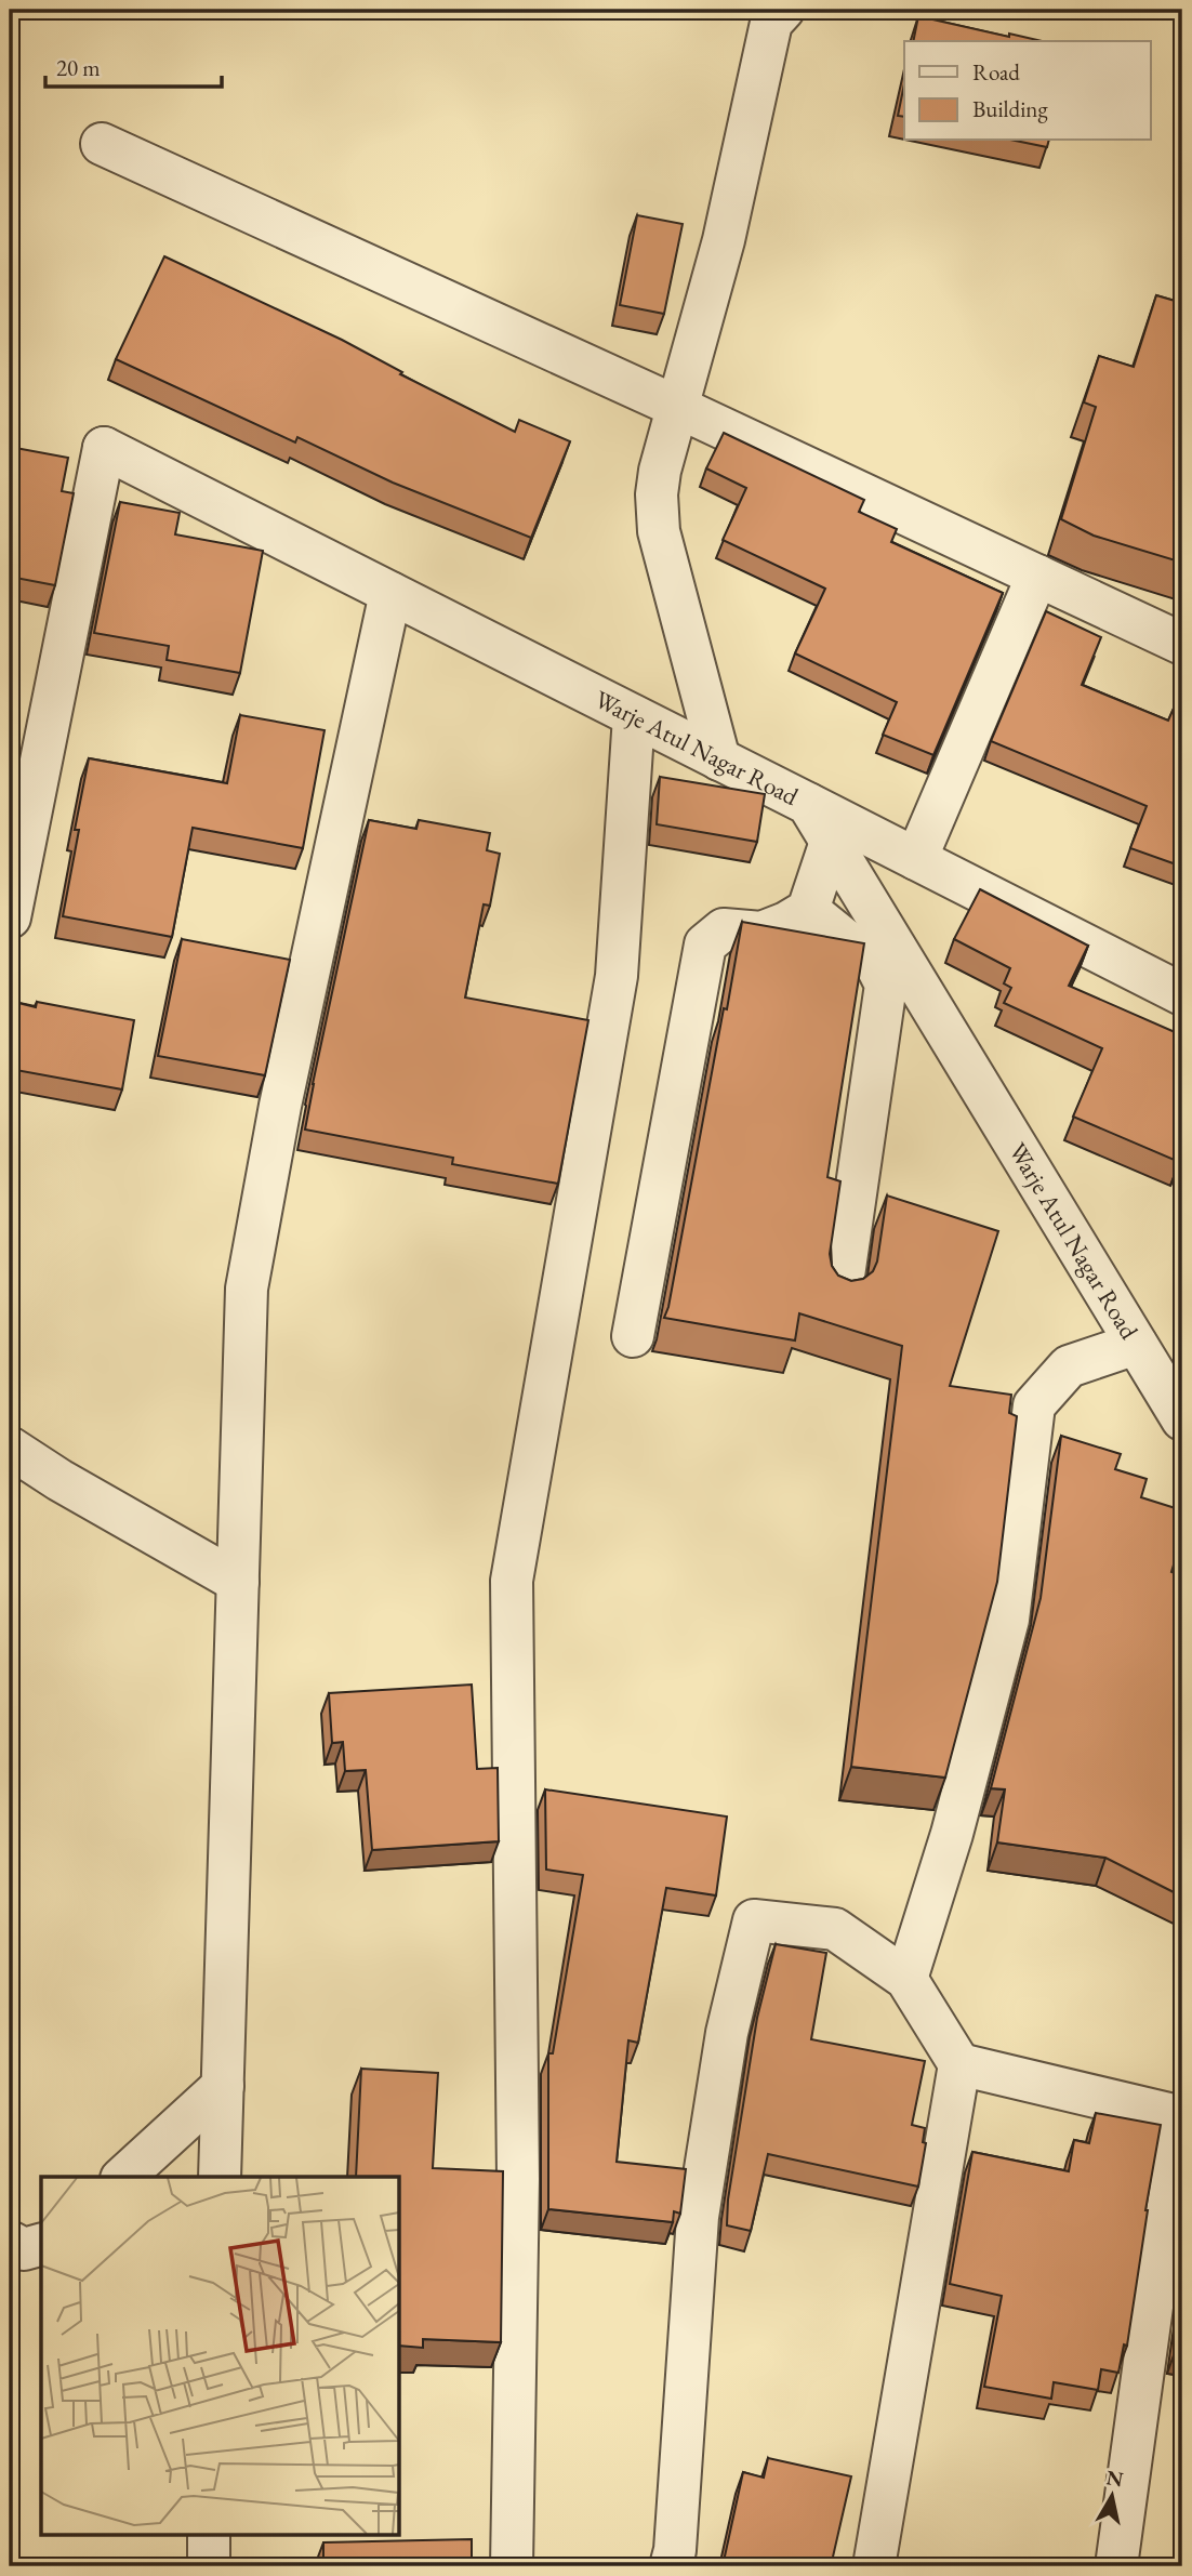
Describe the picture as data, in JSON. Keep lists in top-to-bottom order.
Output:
{
  "streets": {
    "street": ["Warje Atul Nagar Road"]
  },
  "legend": ["Road", "Building"],
  "scale_bar": "20 m",
  "north": "top"
}
